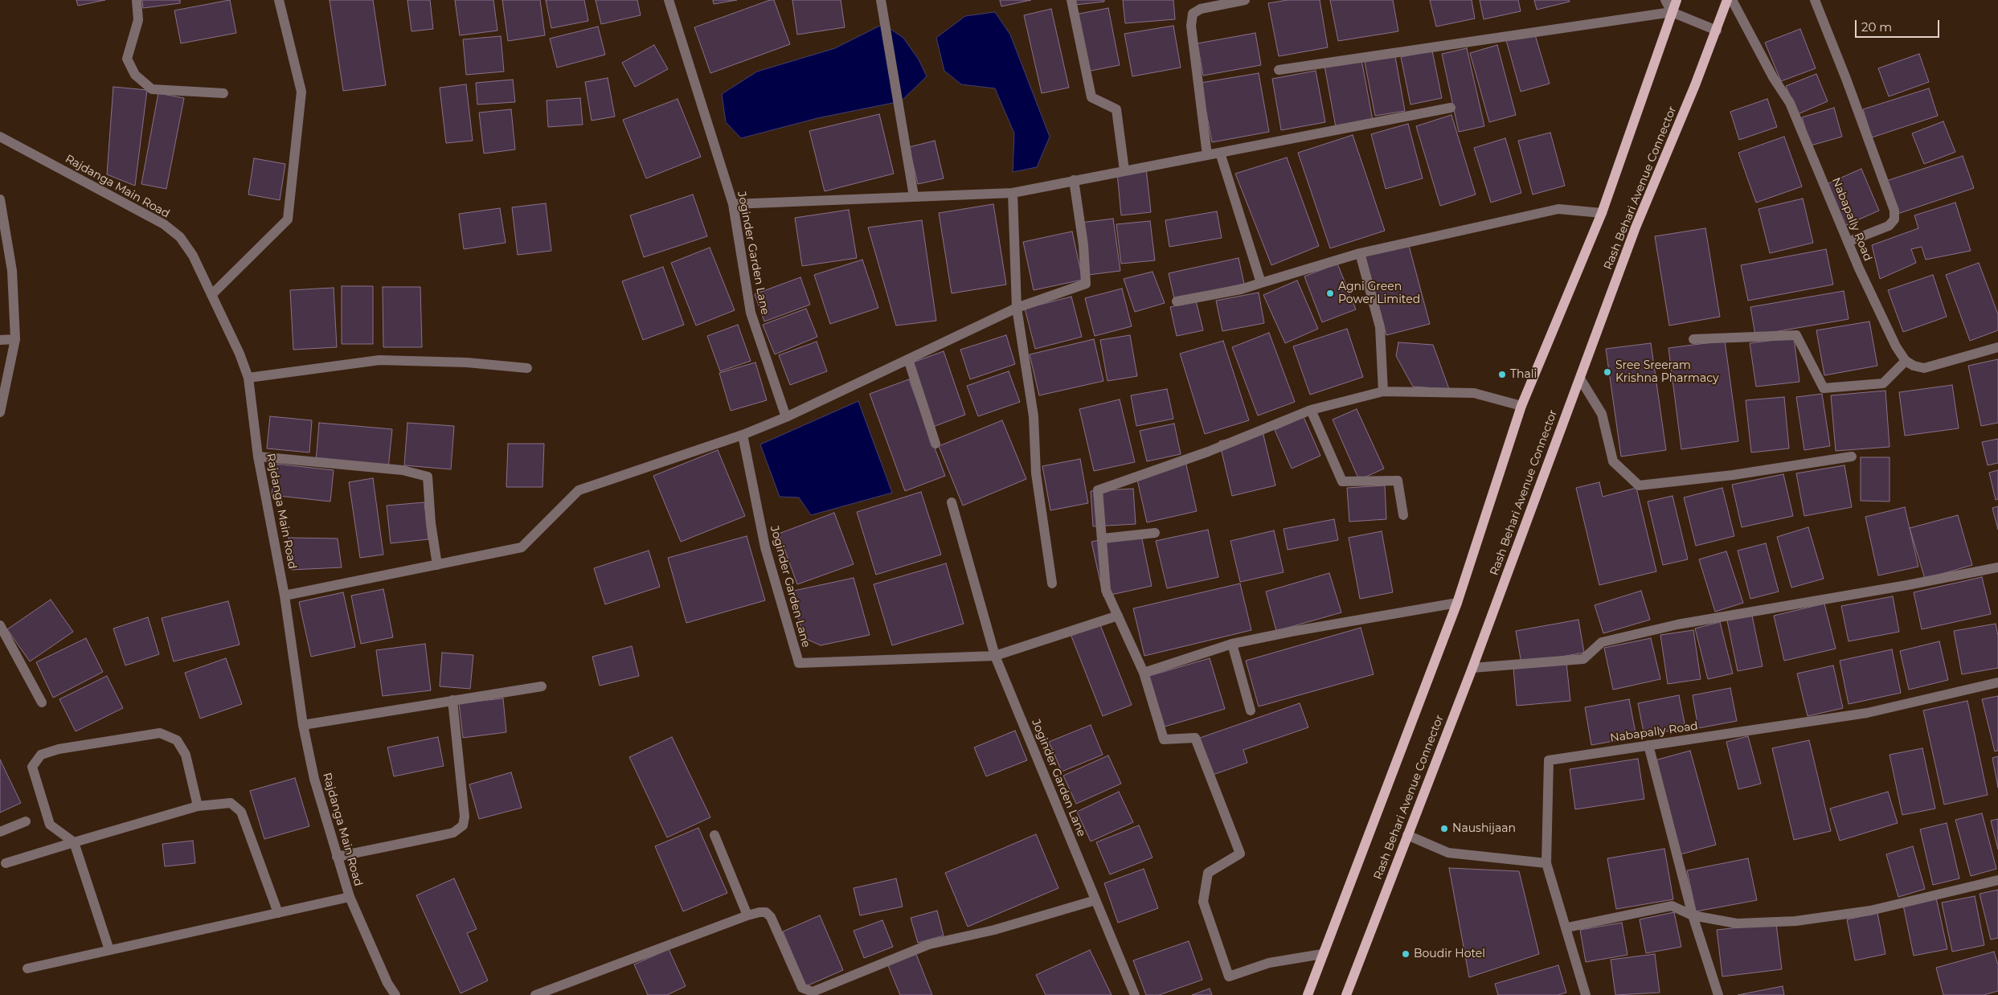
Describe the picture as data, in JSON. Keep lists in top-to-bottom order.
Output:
{
  "streets": {
    "main road": ["Rash Behari Avenue Connector"],
    "street": ["Rajdanga Main Road", "Nabapally Road", "Joginder Garden Lane"]
  },
  "places": [
    "Agni Green Power Limited",
    "Sree Sreeram Krishna Pharmacy",
    "Thali",
    "Naushijaan",
    "Boudir Hotel"
  ],
  "scale_bar": "20 m"
}
